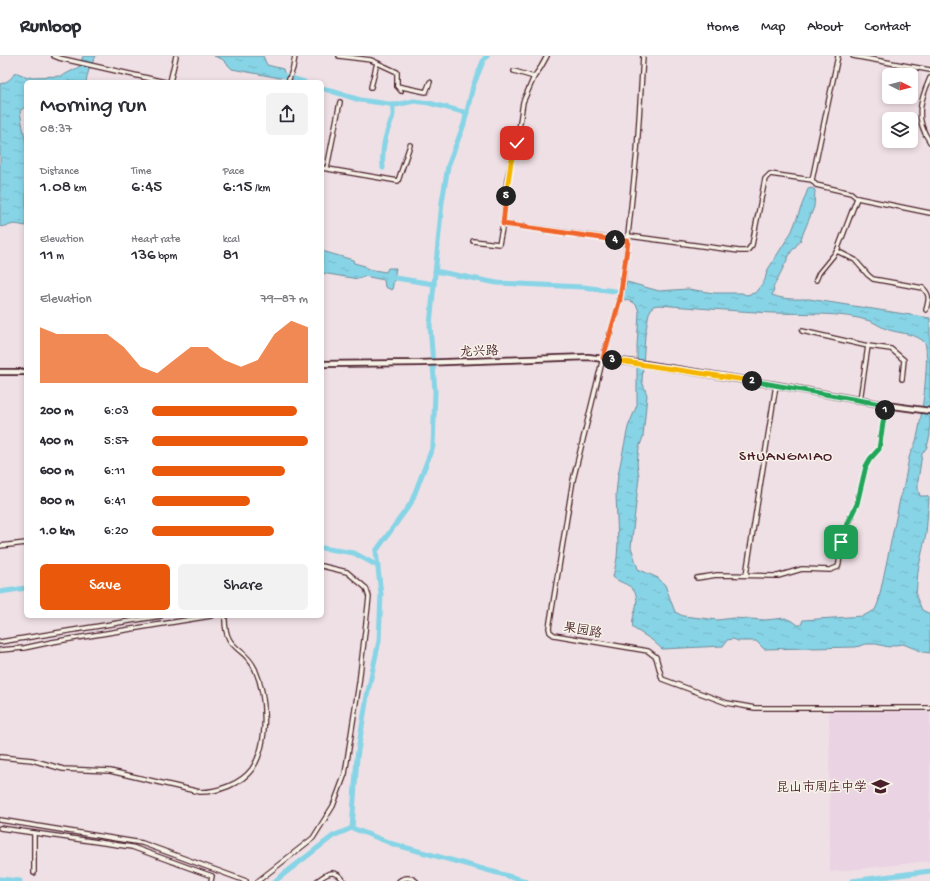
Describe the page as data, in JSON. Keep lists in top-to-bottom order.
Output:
{
  "streets": {
    "street": ["龙兴路", "果园路"]
  },
  "crossings": [
    ["龙兴路", "果园路"]
  ],
  "districts": ["SHUANGMIAO"],
  "places": {
    "school or university": ["昆山市周庄中学"]
  },
  "north": "right",
  "page": {
    "header": "Runloop",
    "nav": [
      "Home",
      "Map",
      "About",
      "Contact"
    ],
    "heading": ["Morning run", "08:37"],
    "stats": [
      ["Distance", "1.08 km"],
      ["Time", "6:45"],
      ["Pace", "6:15 /km"],
      ["Elevation", "11 m"],
      ["Heart rate", "136 bpm"],
      ["kcal", "81"]
    ],
    "pins": [
      "5",
      "4",
      "3",
      "2",
      "1"
    ],
    "chart": ["Elevation", "79–87 m"],
    "list": [
      {
        "name": "200 m",
        "note": "6:03"
      },
      {
        "name": "400 m",
        "note": "5:57"
      },
      {
        "name": "600 m",
        "note": "6:11"
      },
      {
        "name": "800 m",
        "note": "6:41"
      },
      {
        "name": "1.0 km",
        "note": "6:20"
      }
    ],
    "buttons": ["Save", "Share"]
  }
}
